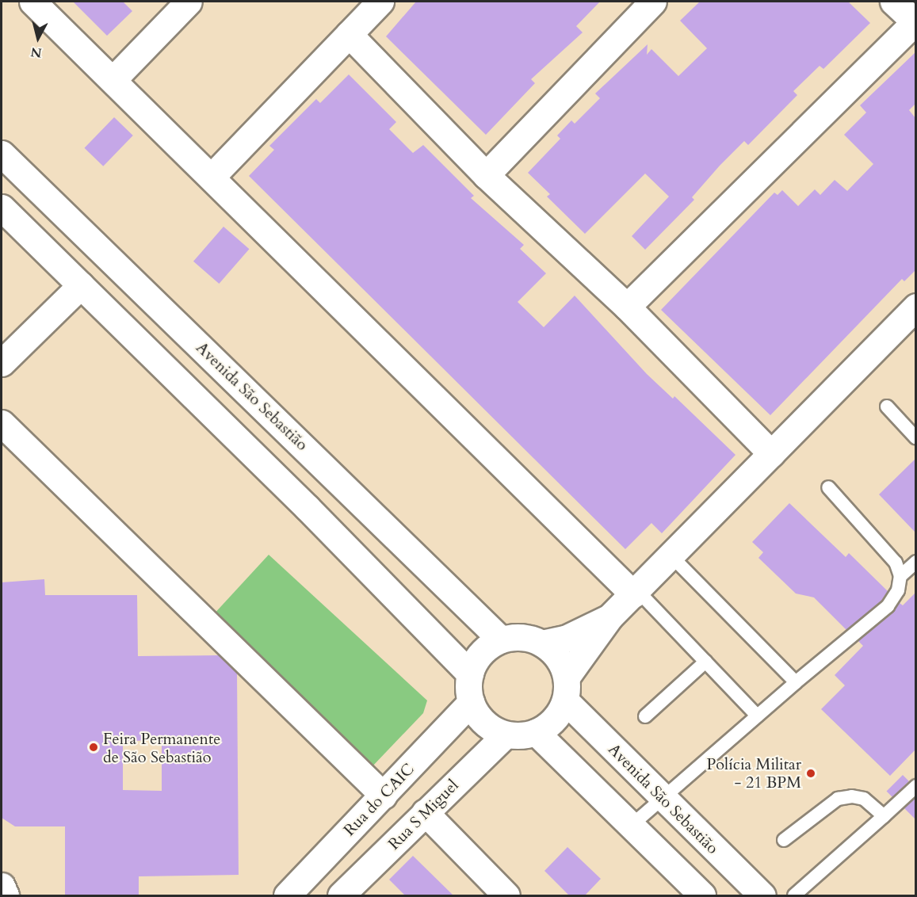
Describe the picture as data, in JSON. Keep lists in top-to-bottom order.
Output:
{
  "streets": {
    "street": ["Avenida São Sebastião", "Rua do CAIC", "Rua S Miguel"]
  },
  "crossings": [
    ["Avenida São Sebastião", "Rua do CAIC"],
    ["Avenida São Sebastião", "Rua S Miguel"],
    ["Rua do CAIC", "Rua S Miguel"]
  ],
  "places": ["Feira Permanente de São Sebastião", "Polícia Militar - 21 BPM"],
  "north": "bottom"
}
